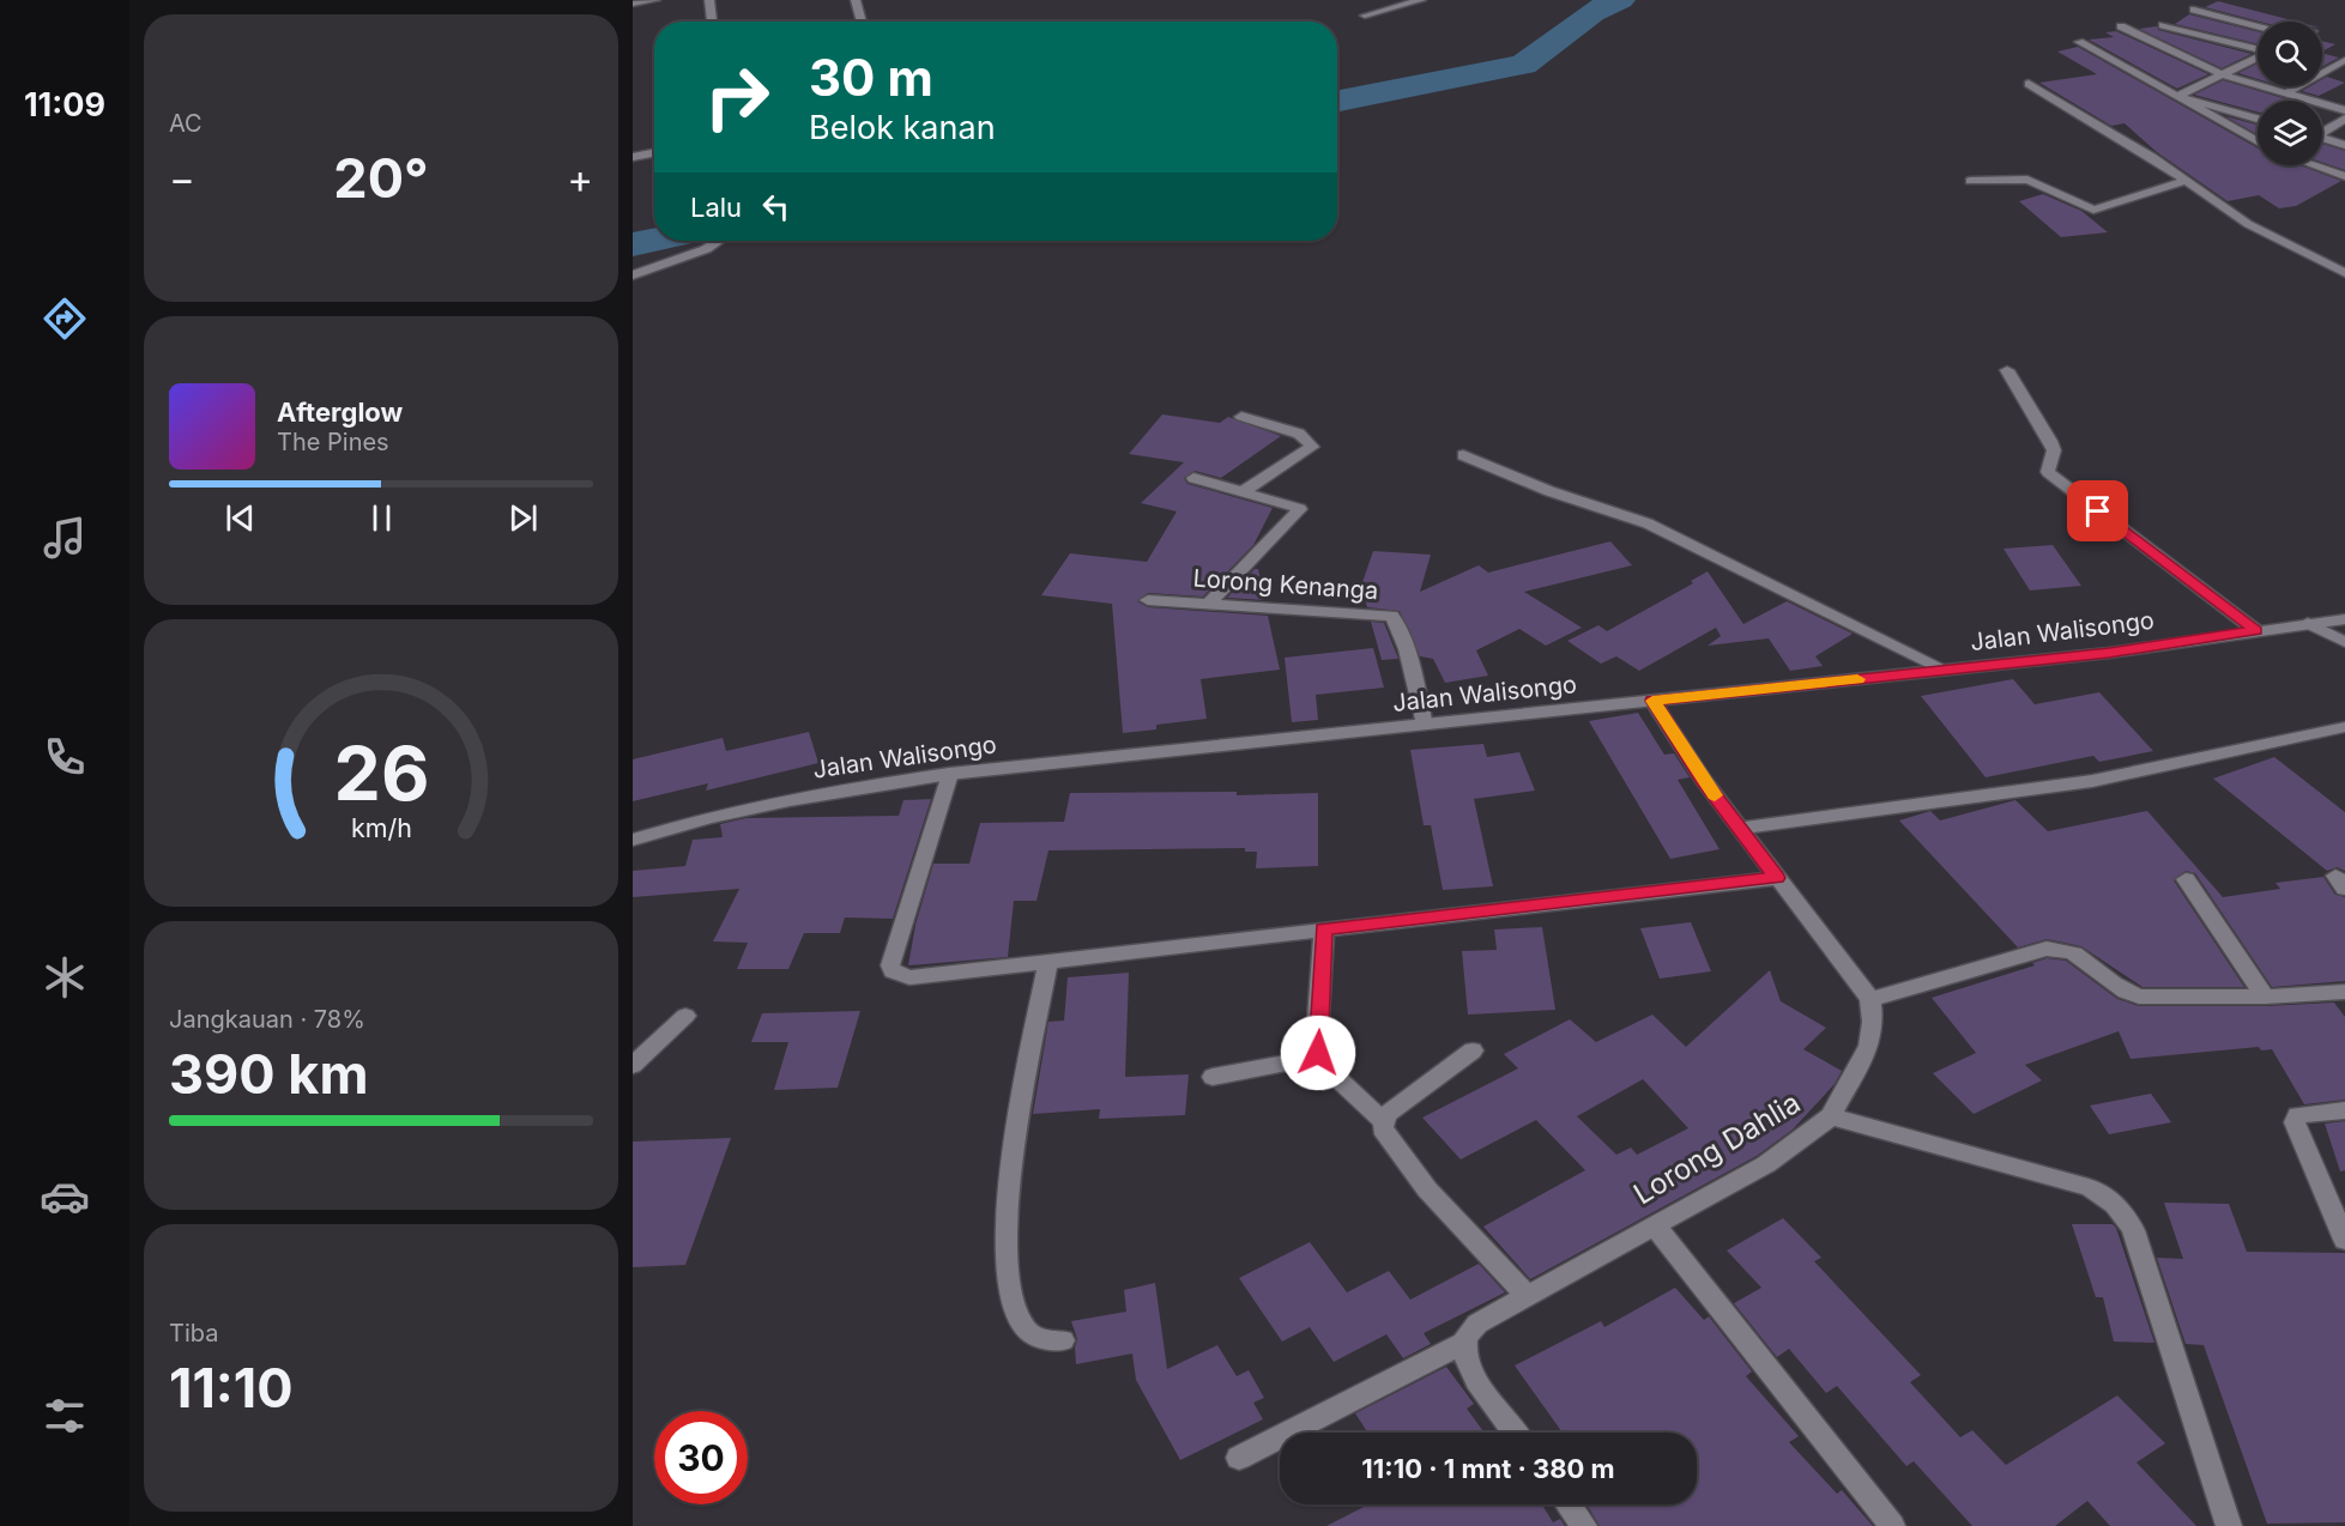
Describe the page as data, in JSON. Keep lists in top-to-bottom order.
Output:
{
  "streets": {
    "street": ["Lorong Kenanga", "Jalan Walisongo", "Lorong Dahlia"]
  },
  "crossings": [
    ["Lorong Kenanga", "Jalan Walisongo"]
  ],
  "page": {
    "tabs": "11:09",
    "tile": [
      "AC",
      ["Jangkauan · 78%", "390 km"],
      ["Tiba", "11:10"]
    ],
    "turn": ["30 m", "Belok kanan"],
    "heat": ["−", "20°", "+"],
    "then": "Lalu",
    "song": ["Afterglow", "The Pines"],
    "limit": "30",
    "trip": "11:10 · 1 mnt · 380 m",
    "gauge": ["26", "km/h"]
  }
}
